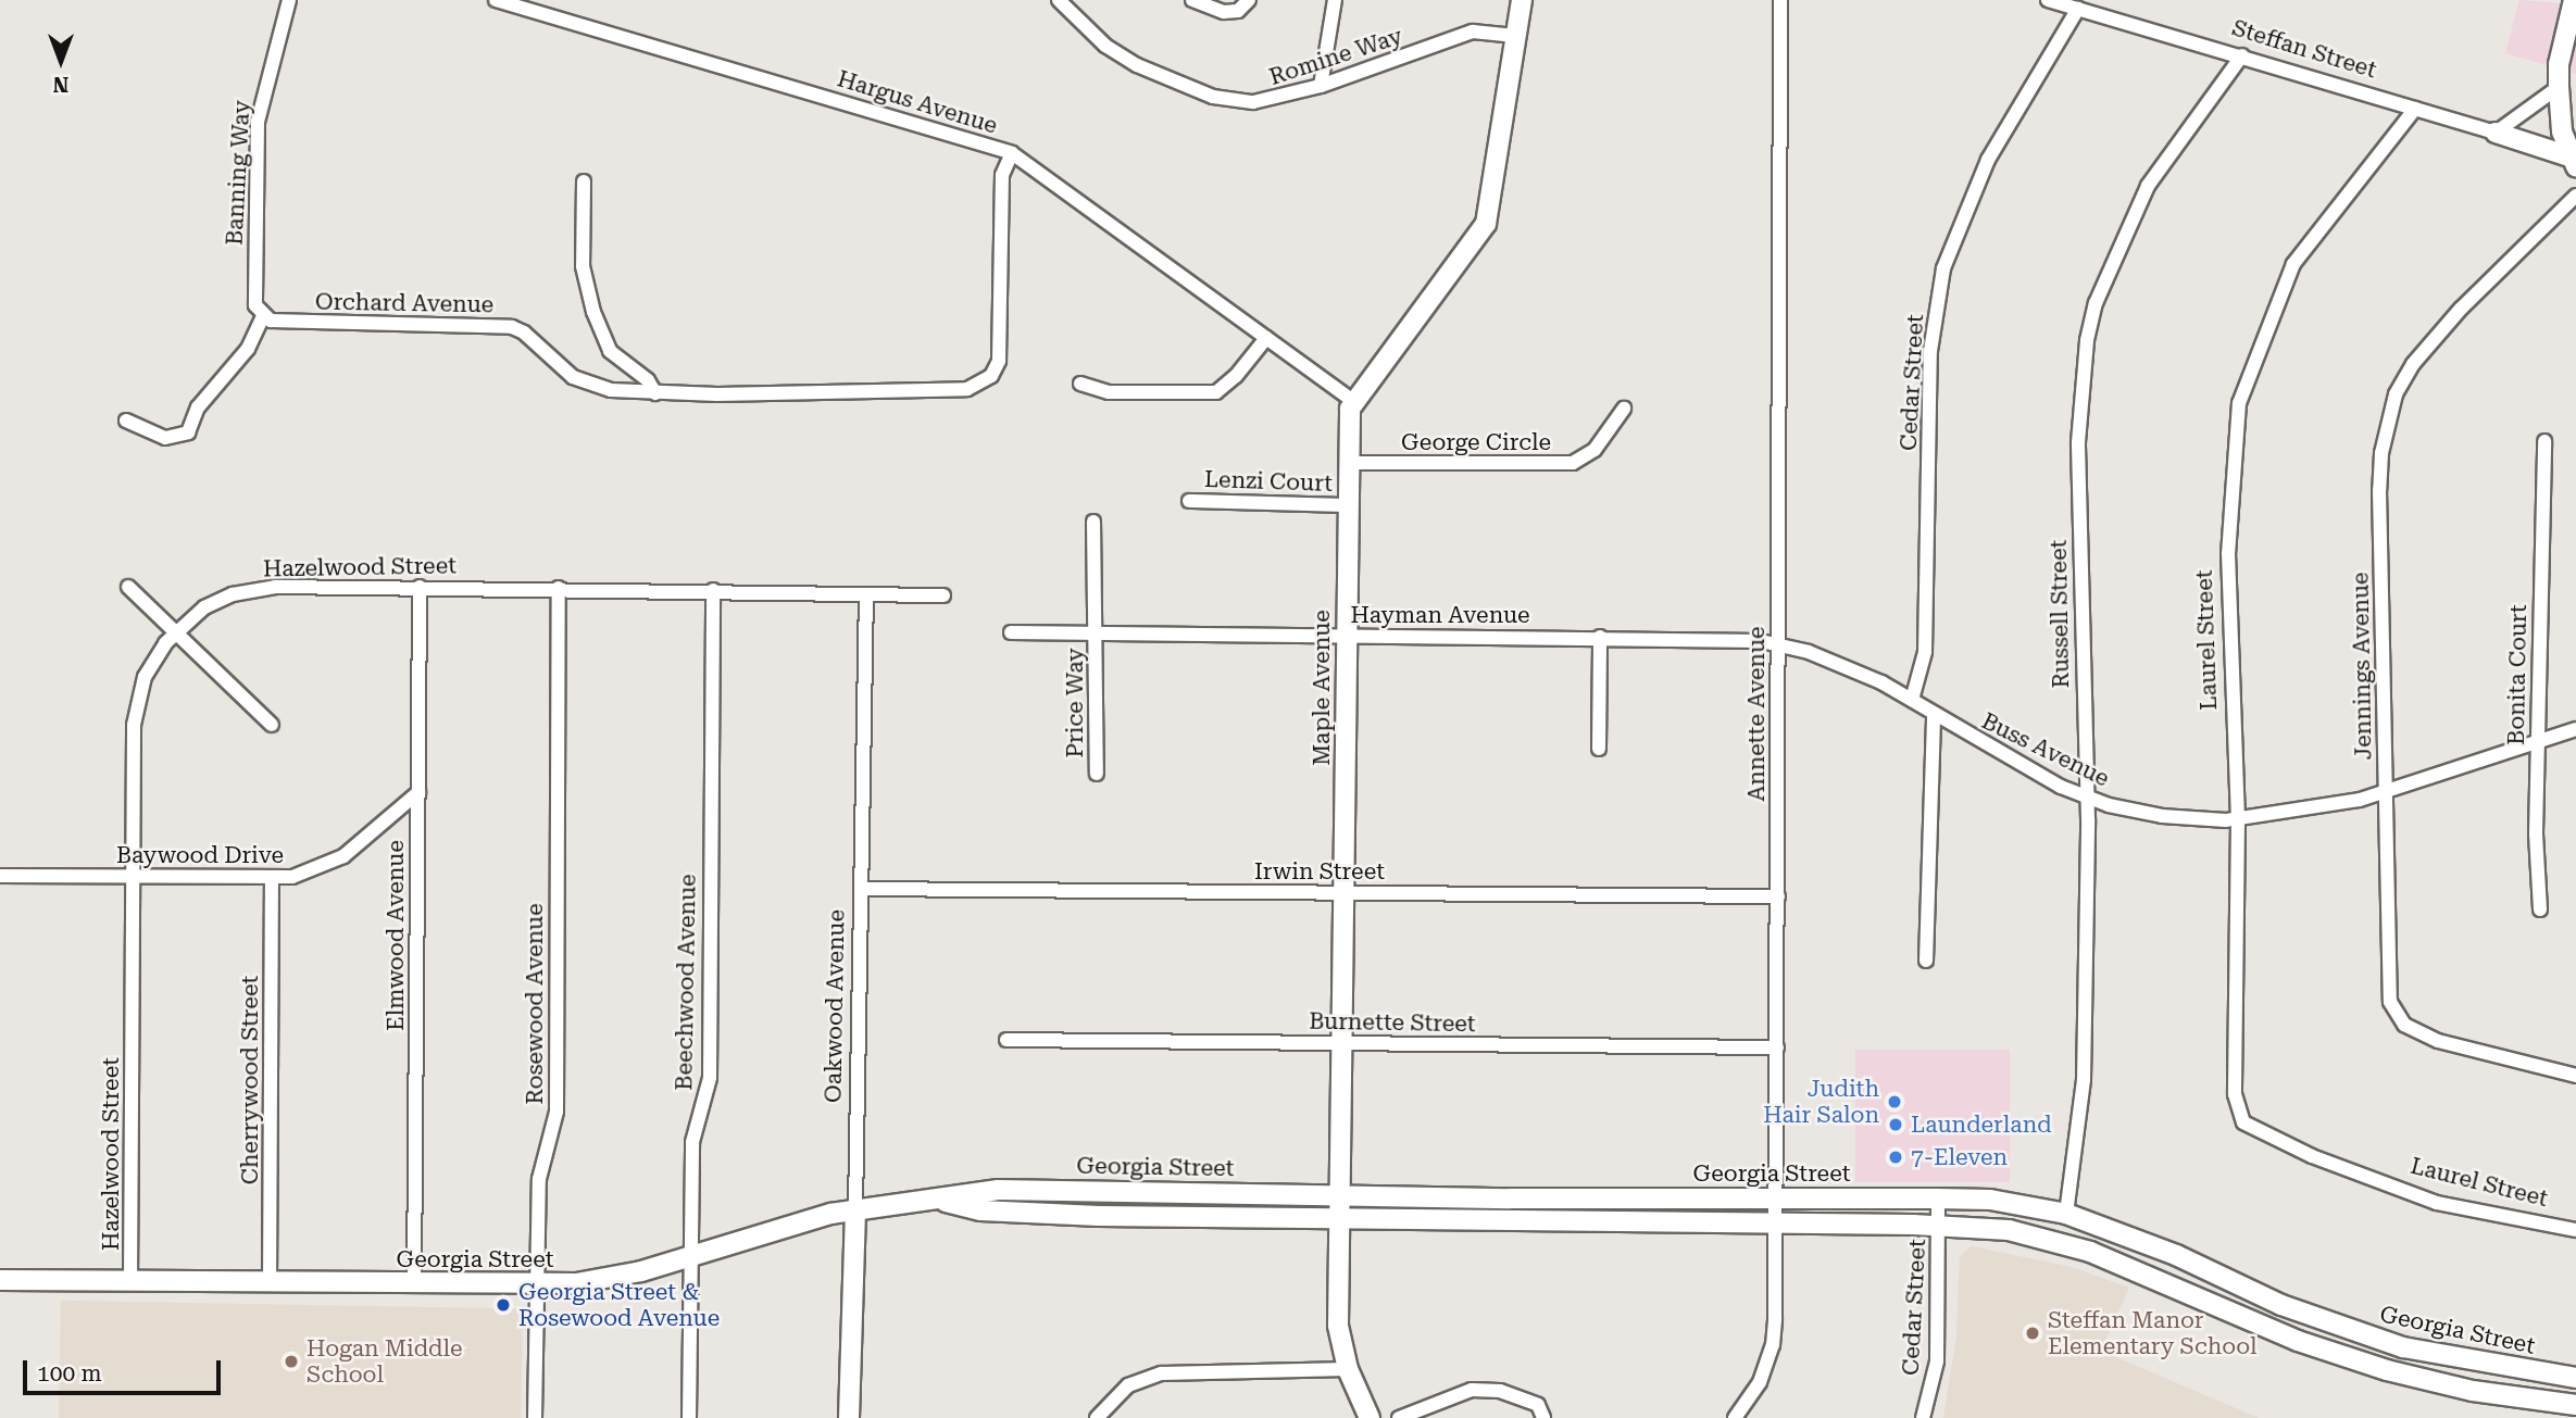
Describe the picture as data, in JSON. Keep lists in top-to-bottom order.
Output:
{
  "streets": {
    "main road": ["Maple Avenue", "Oakwood Avenue", "Georgia Street"],
    "street": [
      "Steffan Street",
      "Romine Way",
      "Hargus Avenue",
      "Banning Way",
      "Orchard Avenue",
      "Cedar Street",
      "George Circle",
      "Lenzi Court",
      "Hazelwood Street",
      "Russell Street",
      "Hayman Avenue",
      "Laurel Street",
      "Jennings Avenue",
      "Bonita Court",
      "Price Way",
      "Annette Avenue",
      "Buss Avenue",
      "Baywood Drive",
      "Irwin Street",
      "Elmwood Avenue",
      "Beechwood Avenue",
      "Rosewood Avenue",
      "Burnette Street",
      "Cherrywood Street"
    ]
  },
  "crossings": [
    ["Steffan Street", "Cedar Street"],
    ["Steffan Street", "Russell Street"],
    ["Steffan Street", "Laurel Street"],
    ["Hargus Avenue", "Orchard Avenue"],
    ["Hargus Avenue", "Maple Avenue"],
    ["Banning Way", "Orchard Avenue"],
    ["Cedar Street", "Buss Avenue"],
    ["Cedar Street", "Georgia Street"],
    ["George Circle", "Maple Avenue"],
    ["Lenzi Court", "Maple Avenue"],
    ["Hazelwood Street", "Baywood Drive"],
    ["Hazelwood Street", "Elmwood Avenue"],
    ["Hazelwood Street", "Beechwood Avenue"],
    ["Hazelwood Street", "Rosewood Avenue"],
    ["Hazelwood Street", "Oakwood Avenue"],
    ["Hazelwood Street", "Georgia Street"],
    ["Russell Street", "Buss Avenue"],
    ["Russell Street", "Georgia Street"],
    ["Hayman Avenue", "Maple Avenue"],
    ["Hayman Avenue", "Price Way"],
    ["Hayman Avenue", "Annette Avenue"],
    ["Hayman Avenue", "Buss Avenue"],
    ["Laurel Street", "Buss Avenue"],
    ["Jennings Avenue", "Buss Avenue"],
    ["Bonita Court", "Buss Avenue"],
    ["Maple Avenue", "Irwin Street"],
    ["Maple Avenue", "Burnette Street"],
    ["Maple Avenue", "Georgia Street"],
    ["Annette Avenue", "Buss Avenue"],
    ["Annette Avenue", "Irwin Street"],
    ["Annette Avenue", "Burnette Street"],
    ["Annette Avenue", "Georgia Street"],
    ["Baywood Drive", "Elmwood Avenue"],
    ["Baywood Drive", "Cherrywood Street"],
    ["Irwin Street", "Oakwood Avenue"],
    ["Elmwood Avenue", "Georgia Street"],
    ["Beechwood Avenue", "Georgia Street"],
    ["Rosewood Avenue", "Georgia Street"],
    ["Oakwood Avenue", "Georgia Street"],
    ["Cherrywood Street", "Georgia Street"]
  ],
  "places": [
    "Judith Hair Salon",
    "Launderland",
    "7-Eleven",
    "Georgia Street & Rosewood Avenue",
    "Steffan Manor Elementary School",
    "Hogan Middle School"
  ],
  "scale_bar": "100 m",
  "north": "bottom"
}
